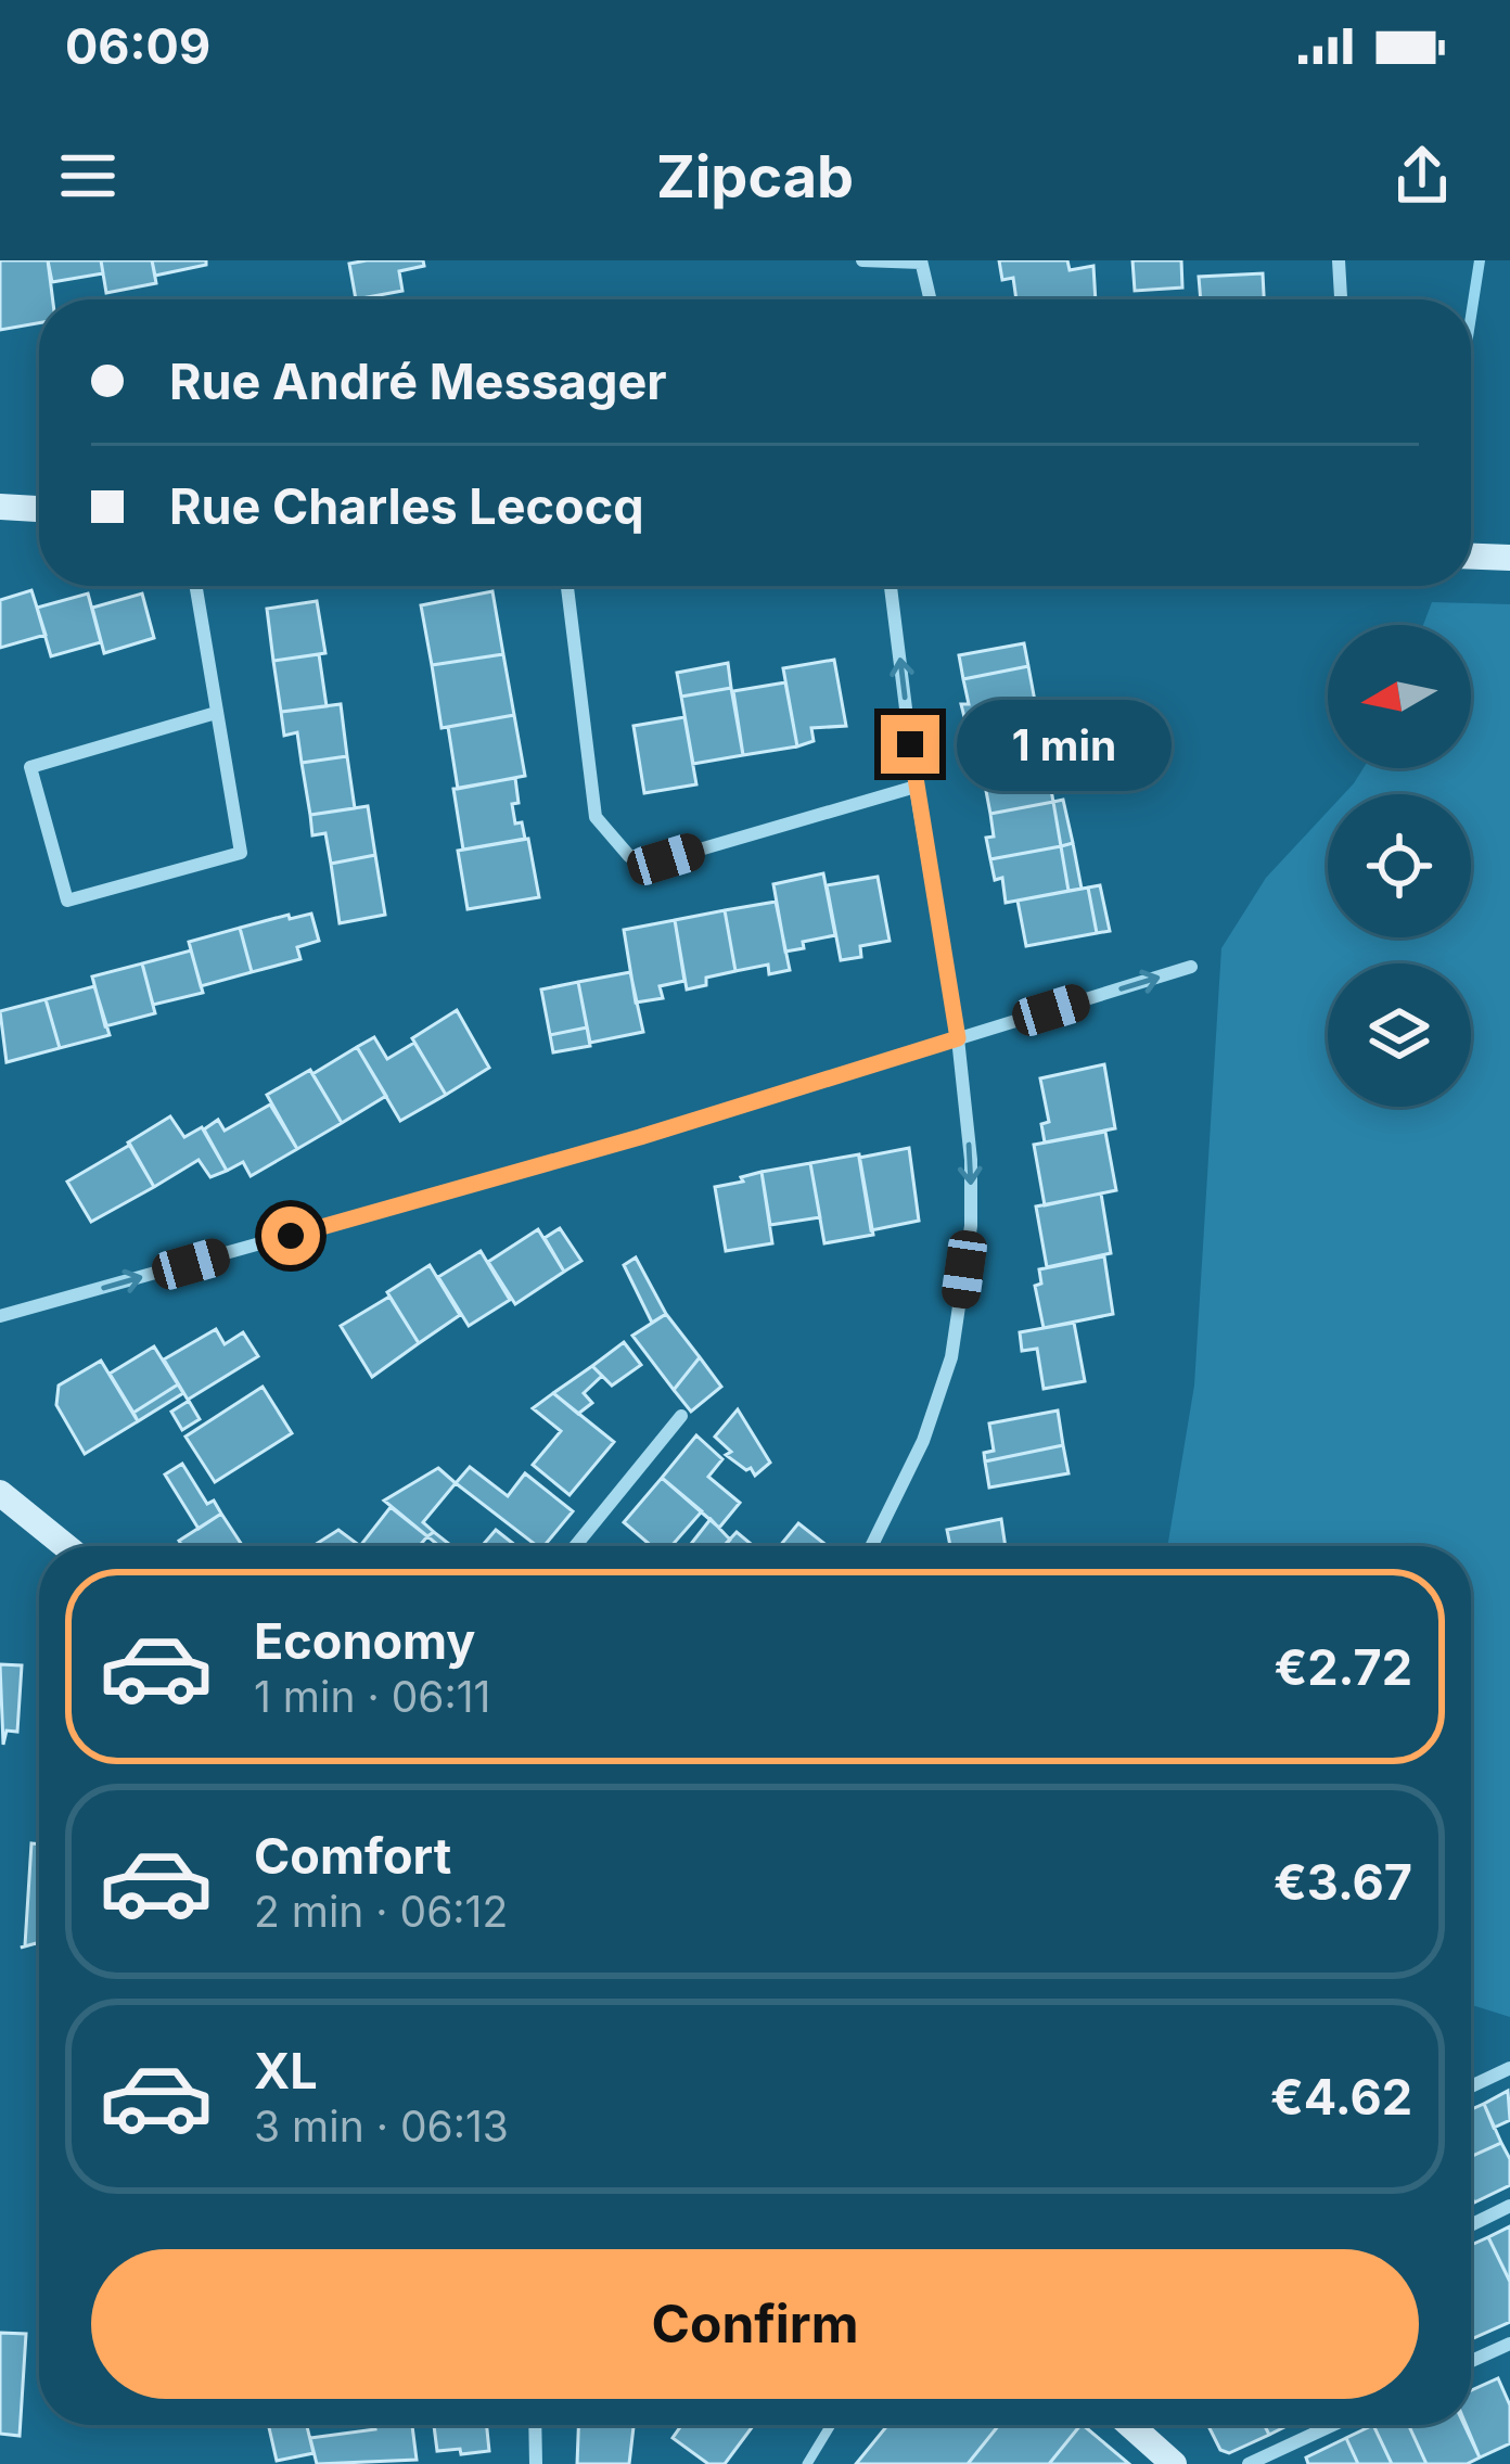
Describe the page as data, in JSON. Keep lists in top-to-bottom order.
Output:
{
  "north": "left",
  "page": {
    "status": "06:09",
    "header": "Zipcab",
    "banner": ["Rue André Messager", "Rue Charles Lecocq"],
    "bubble": "1 min",
    "list": [
      {
        "name": "Economy",
        "note": "1 min · 06:11",
        "value": "€2.72"
      },
      {
        "name": "Comfort",
        "note": "2 min · 06:12",
        "value": "€3.67"
      },
      {
        "name": "XL",
        "note": "3 min · 06:13",
        "value": "€4.62"
      }
    ],
    "buttons": "Confirm"
  }
}
